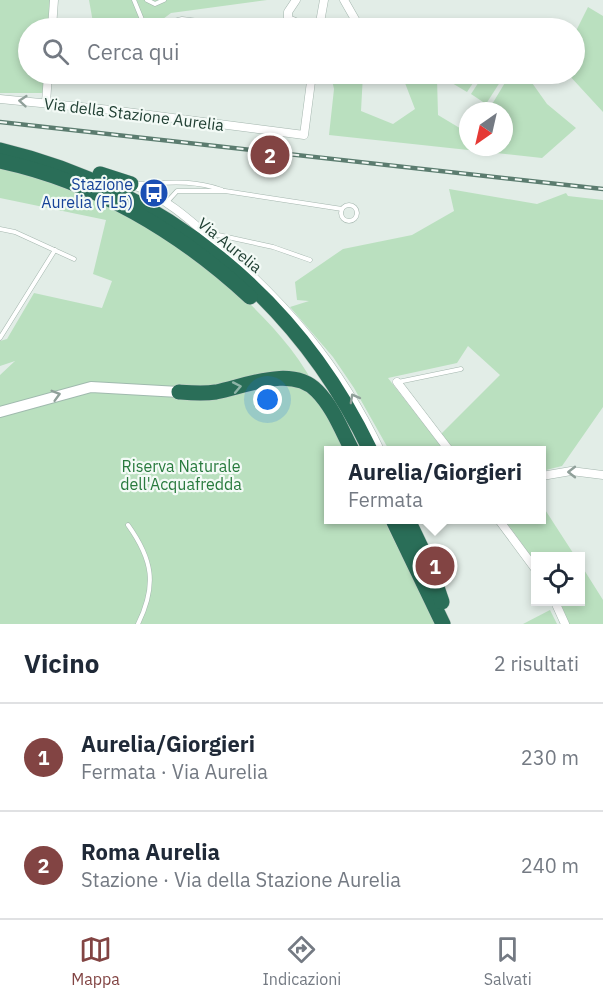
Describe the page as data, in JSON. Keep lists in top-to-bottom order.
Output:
{
  "streets": {
    "highway": ["Via Aurelia"],
    "street": ["Via della Stazione Aurelia"]
  },
  "parks": ["Riserva Naturale dell'Acquafredda"],
  "places": {
    "bus stop": ["Stazione Aurelia (FL5)"]
  },
  "north": "bottom left",
  "page": {
    "search": "Cerca qui",
    "pins": ["2", "1"],
    "popup": ["Aurelia/Giorgieri", "Fermata"],
    "heading": ["Vicino", "2 risultati"],
    "list": [
      {
        "mark": "1",
        "name": "Aurelia/Giorgieri",
        "note": "Fermata · Via Aurelia",
        "value": "230 m"
      },
      {
        "mark": "2",
        "name": "Roma Aurelia",
        "note": "Stazione · Via della Stazione Aurelia",
        "value": "240 m"
      }
    ],
    "nav": ["Mappa", "Indicazioni", "Salvati"]
  }
}
